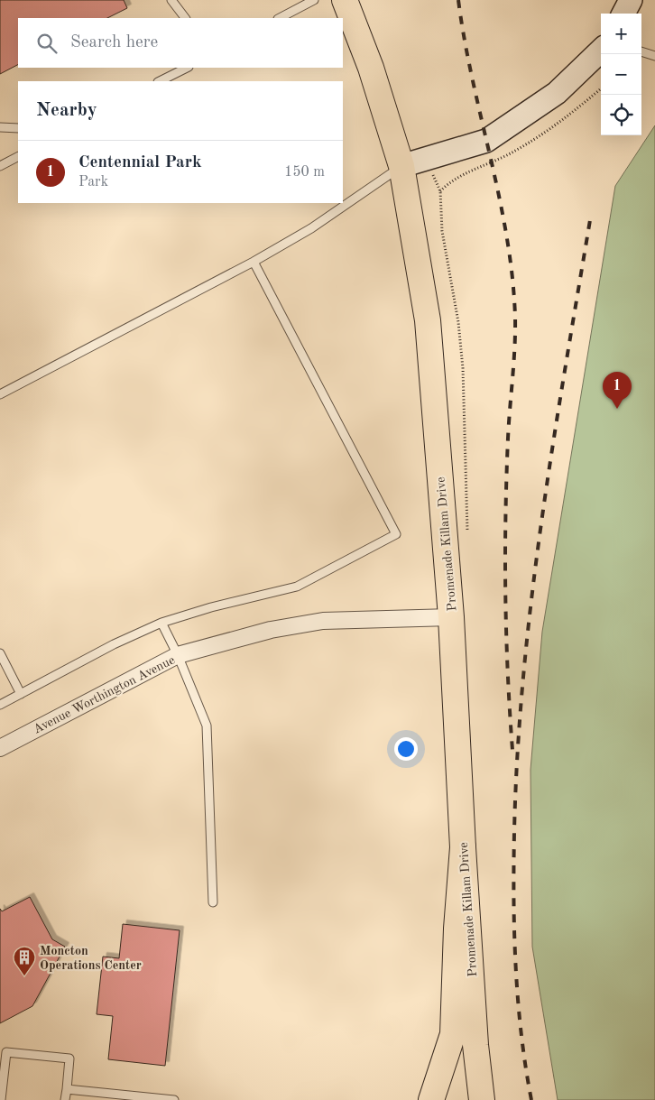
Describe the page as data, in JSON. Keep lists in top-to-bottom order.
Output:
{
  "streets": {
    "main road": ["Promenade Killam Drive"],
    "street": ["Avenue Worthington Avenue"]
  },
  "crossings": [
    ["Promenade Killam Drive", "Avenue Worthington Avenue"]
  ],
  "places": {
    "building": ["Moncton Operations Center"]
  },
  "page": {
    "map_buttons": ["+", "−"],
    "search": "Search here",
    "heading": "Nearby",
    "list": [
      {
        "mark": "1",
        "name": "Centennial Park",
        "note": "Park",
        "value": "150 m"
      }
    ],
    "pins": "1"
  }
}
